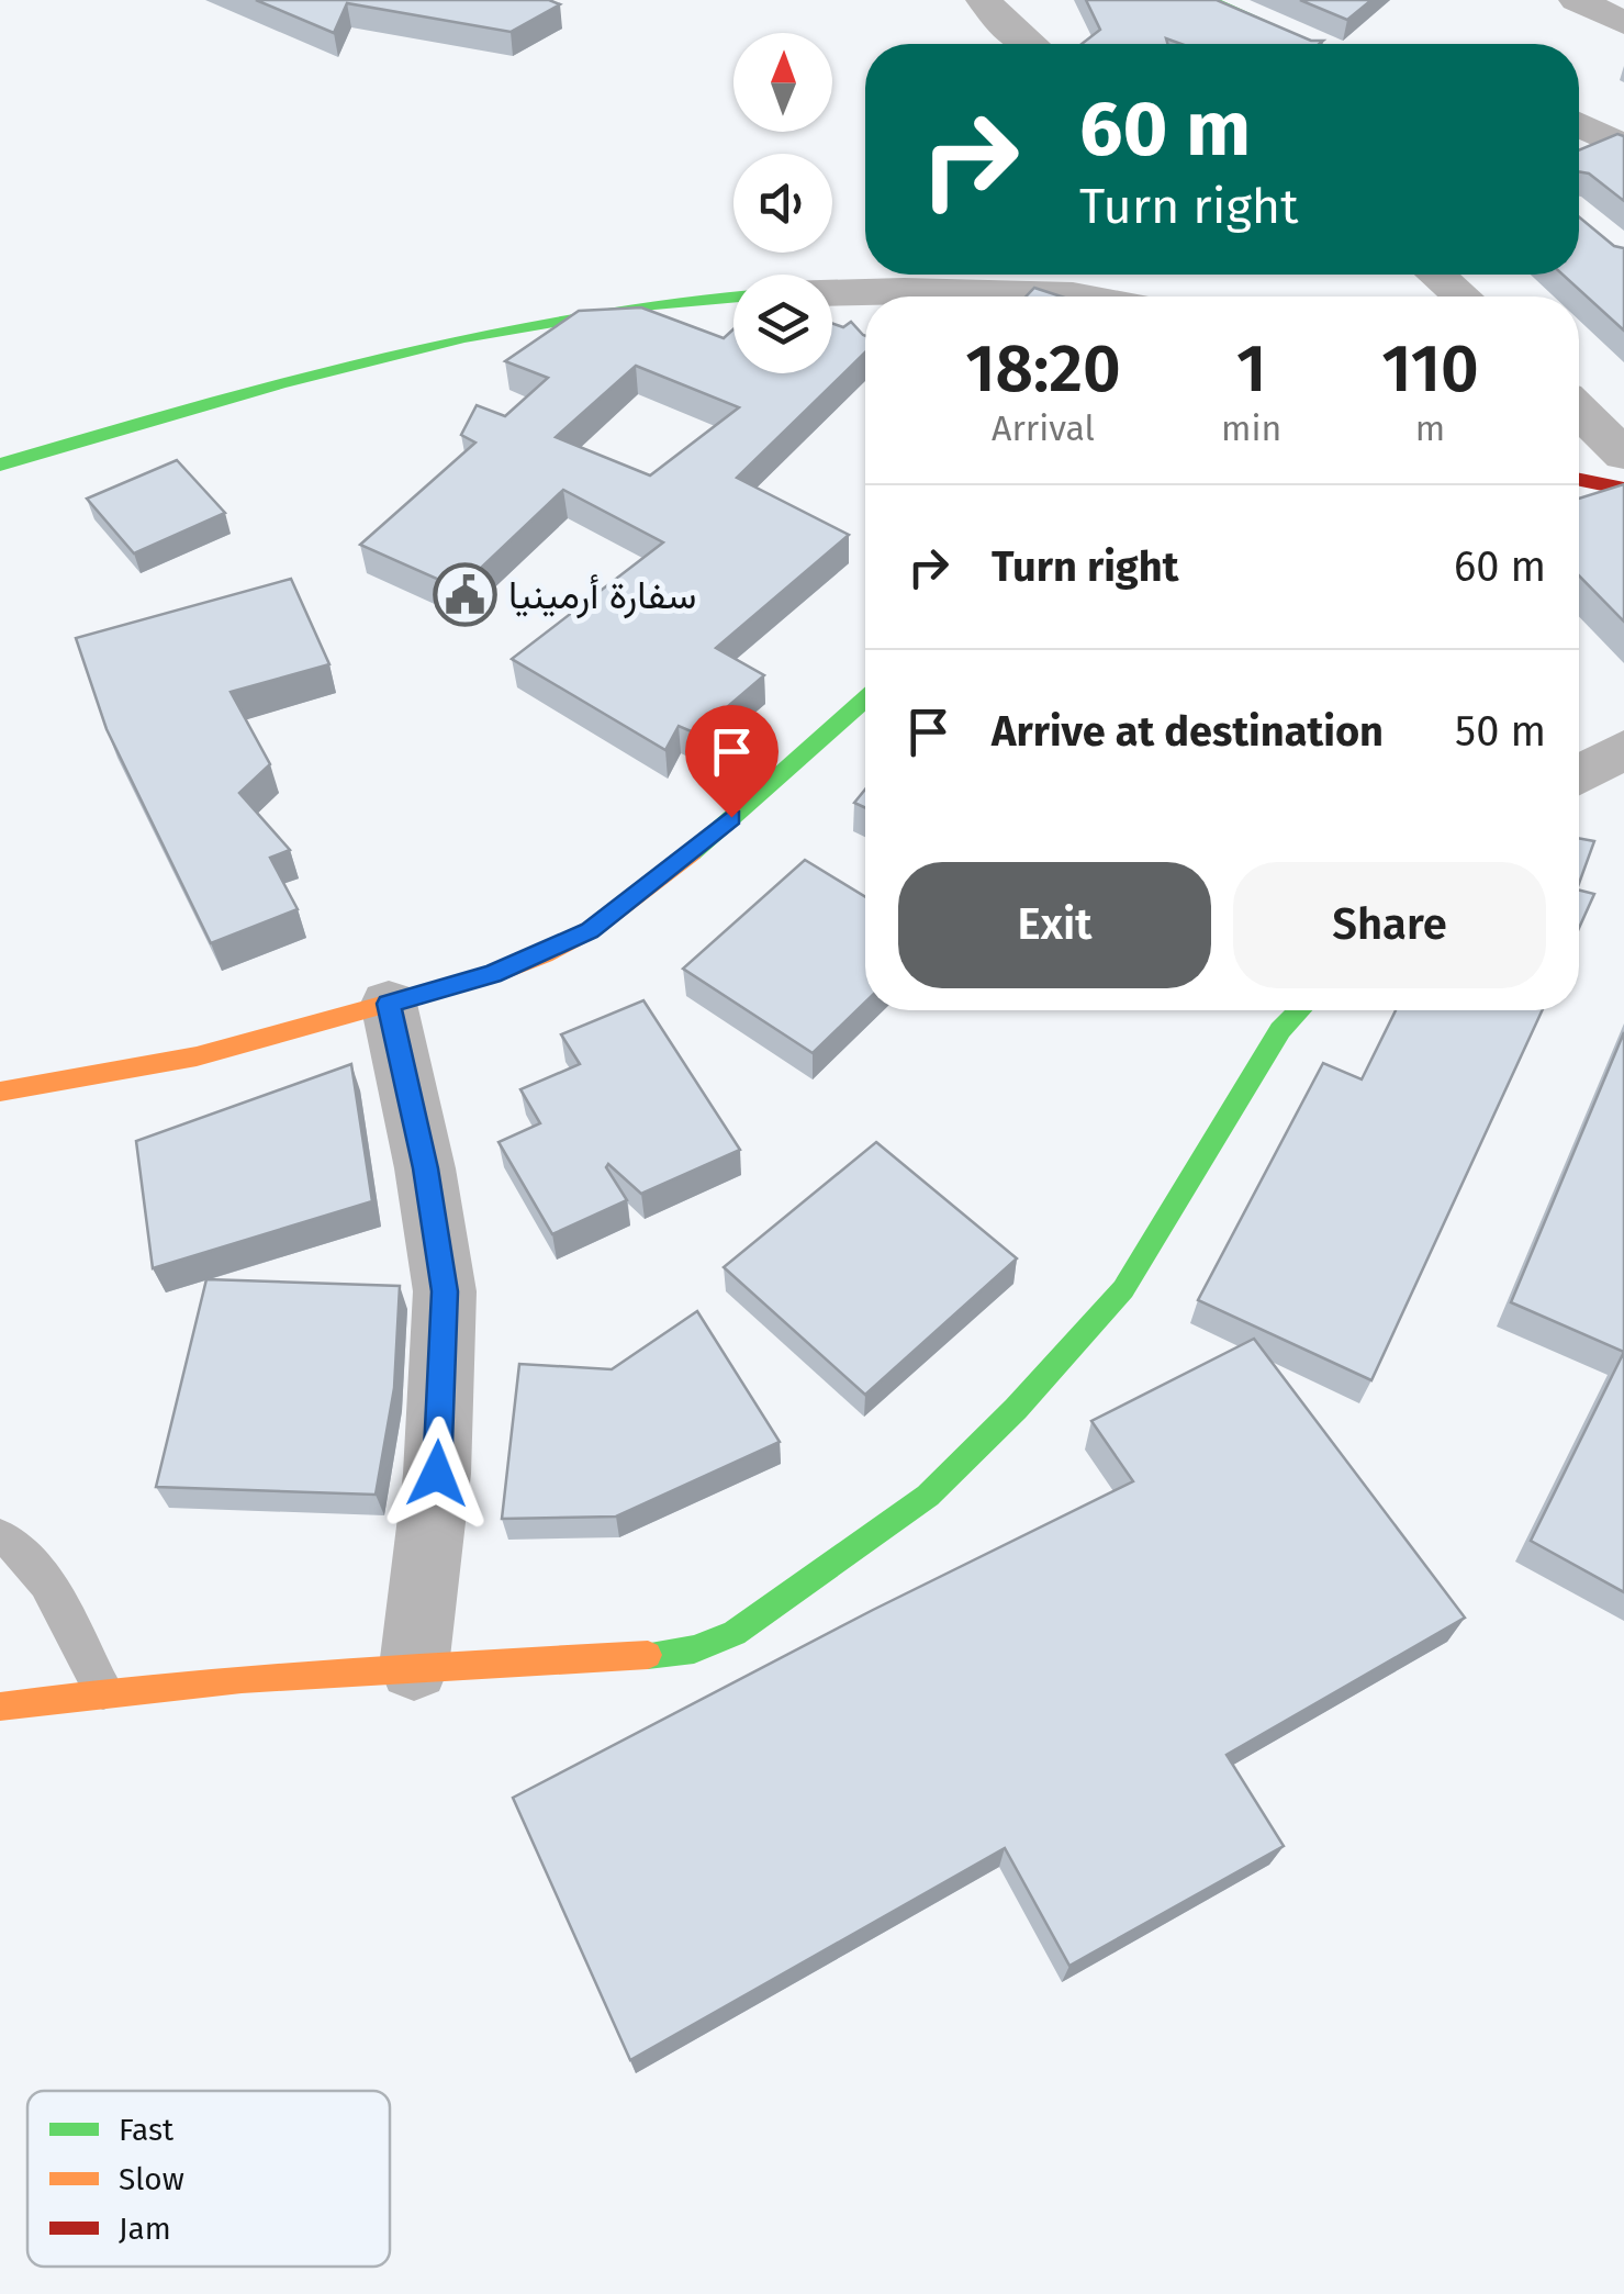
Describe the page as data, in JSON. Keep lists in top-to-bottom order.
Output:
{
  "places": {
    "public building": ["سفارة أرمينيا"]
  },
  "legend": ["Fast", "Slow", "Jam"],
  "north": "top",
  "page": {
    "turn": ["60 m", "Turn right"],
    "eta": [
      "18:20",
      "Arrival",
      "1",
      "min",
      "110",
      "m"
    ],
    "list": [
      {
        "name": "Turn right",
        "value": "60 m"
      },
      {
        "name": "Arrive at destination",
        "value": "50 m"
      }
    ],
    "buttons": ["Exit", "Share"]
  }
}
